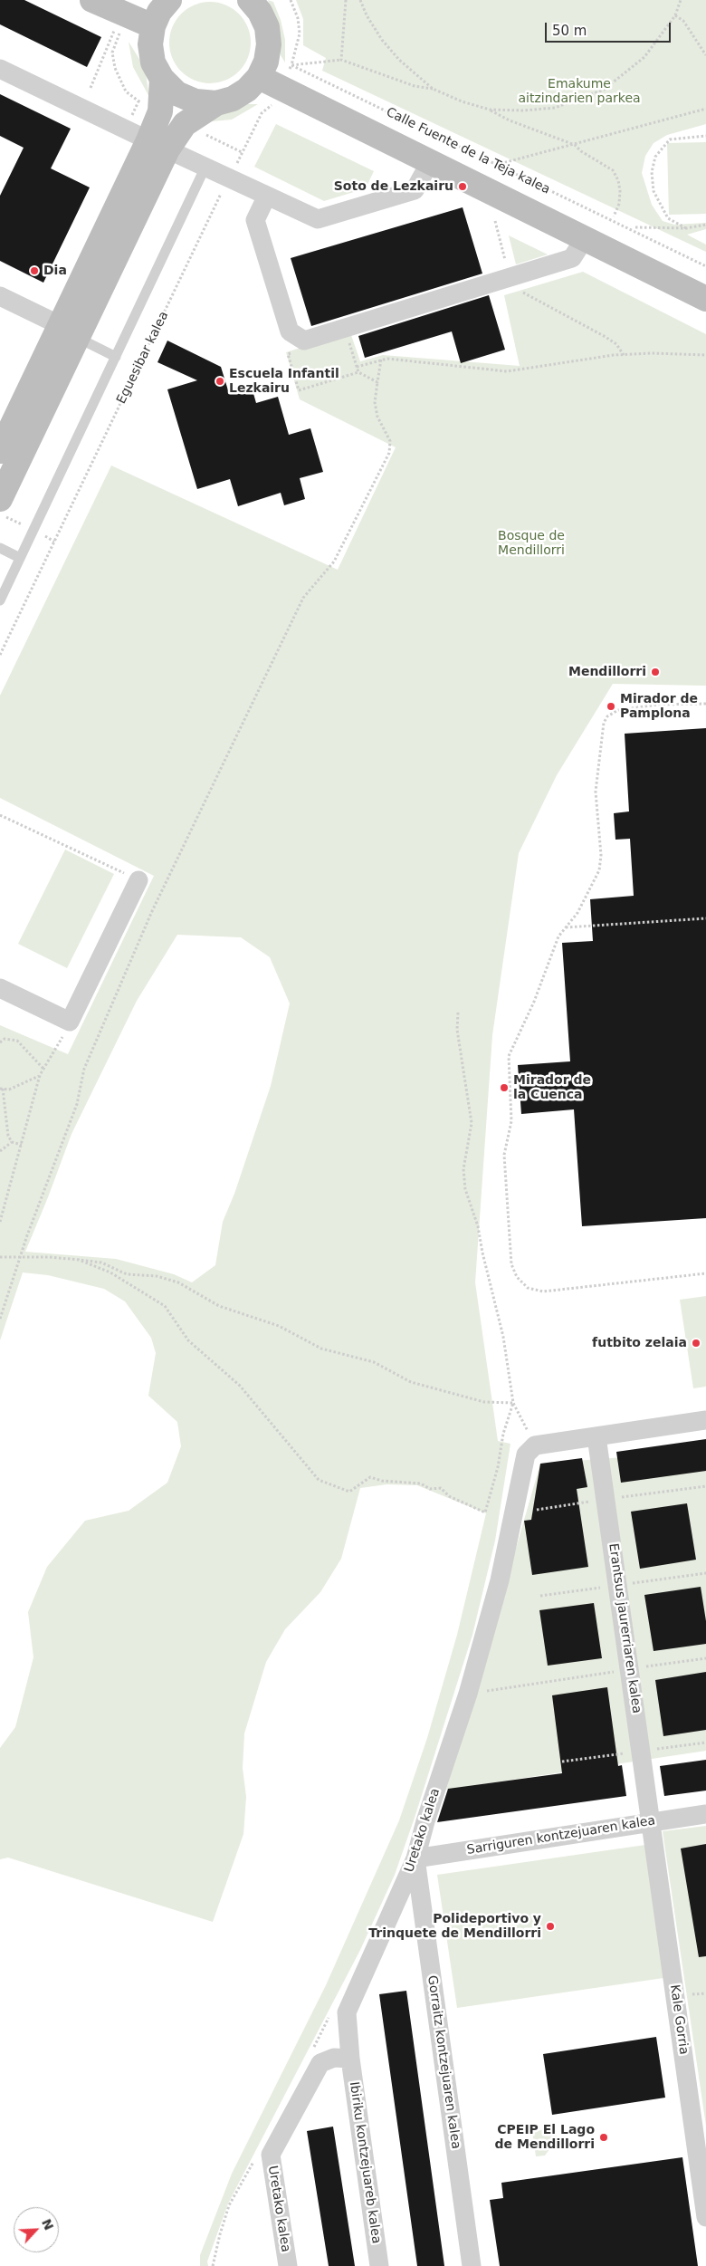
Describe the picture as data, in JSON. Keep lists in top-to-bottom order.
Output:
{
  "streets": {
    "street": [
      "Calle Fuente de la Teja kalea",
      "Erantsus jaurerriaren kalea",
      "Uretako kalea",
      "Sarriguren kontzejuaren kalea",
      "Kale Gorria",
      "Gorraitz kontzejuaren kalea",
      "Ibiriku kontzejuareb kalea"
    ],
    "path": ["Eguesibar kalea"]
  },
  "crossings": [
    ["Calle Fuente de la Teja kalea", "Eguesibar kalea"],
    ["Erantsus jaurerriaren kalea", "Sarriguren kontzejuaren kalea"],
    ["Erantsus jaurerriaren kalea", "Kale Gorria"],
    ["Uretako kalea", "Sarriguren kontzejuaren kalea"],
    ["Uretako kalea", "Gorraitz kontzejuaren kalea"],
    ["Uretako kalea", "Ibiriku kontzejuareb kalea"],
    ["Sarriguren kontzejuaren kalea", "Kale Gorria"],
    ["Sarriguren kontzejuaren kalea", "Gorraitz kontzejuaren kalea"]
  ],
  "parks": ["Emakume aitzindarien parkea", "Bosque de Mendillorri"],
  "places": [
    "Soto de Lezkairu",
    "Dia",
    "Escuela Infantil Lezkairu",
    "Mendillorri",
    "Mirador de Pamplona",
    "Mirador de la Cuenca",
    "futbito zelaia",
    "Polideportivo y Trinquete de Mendillorri",
    "CPEIP El Lago de Mendillorri"
  ],
  "scale_bar": "50 m",
  "north": "top right"
}
